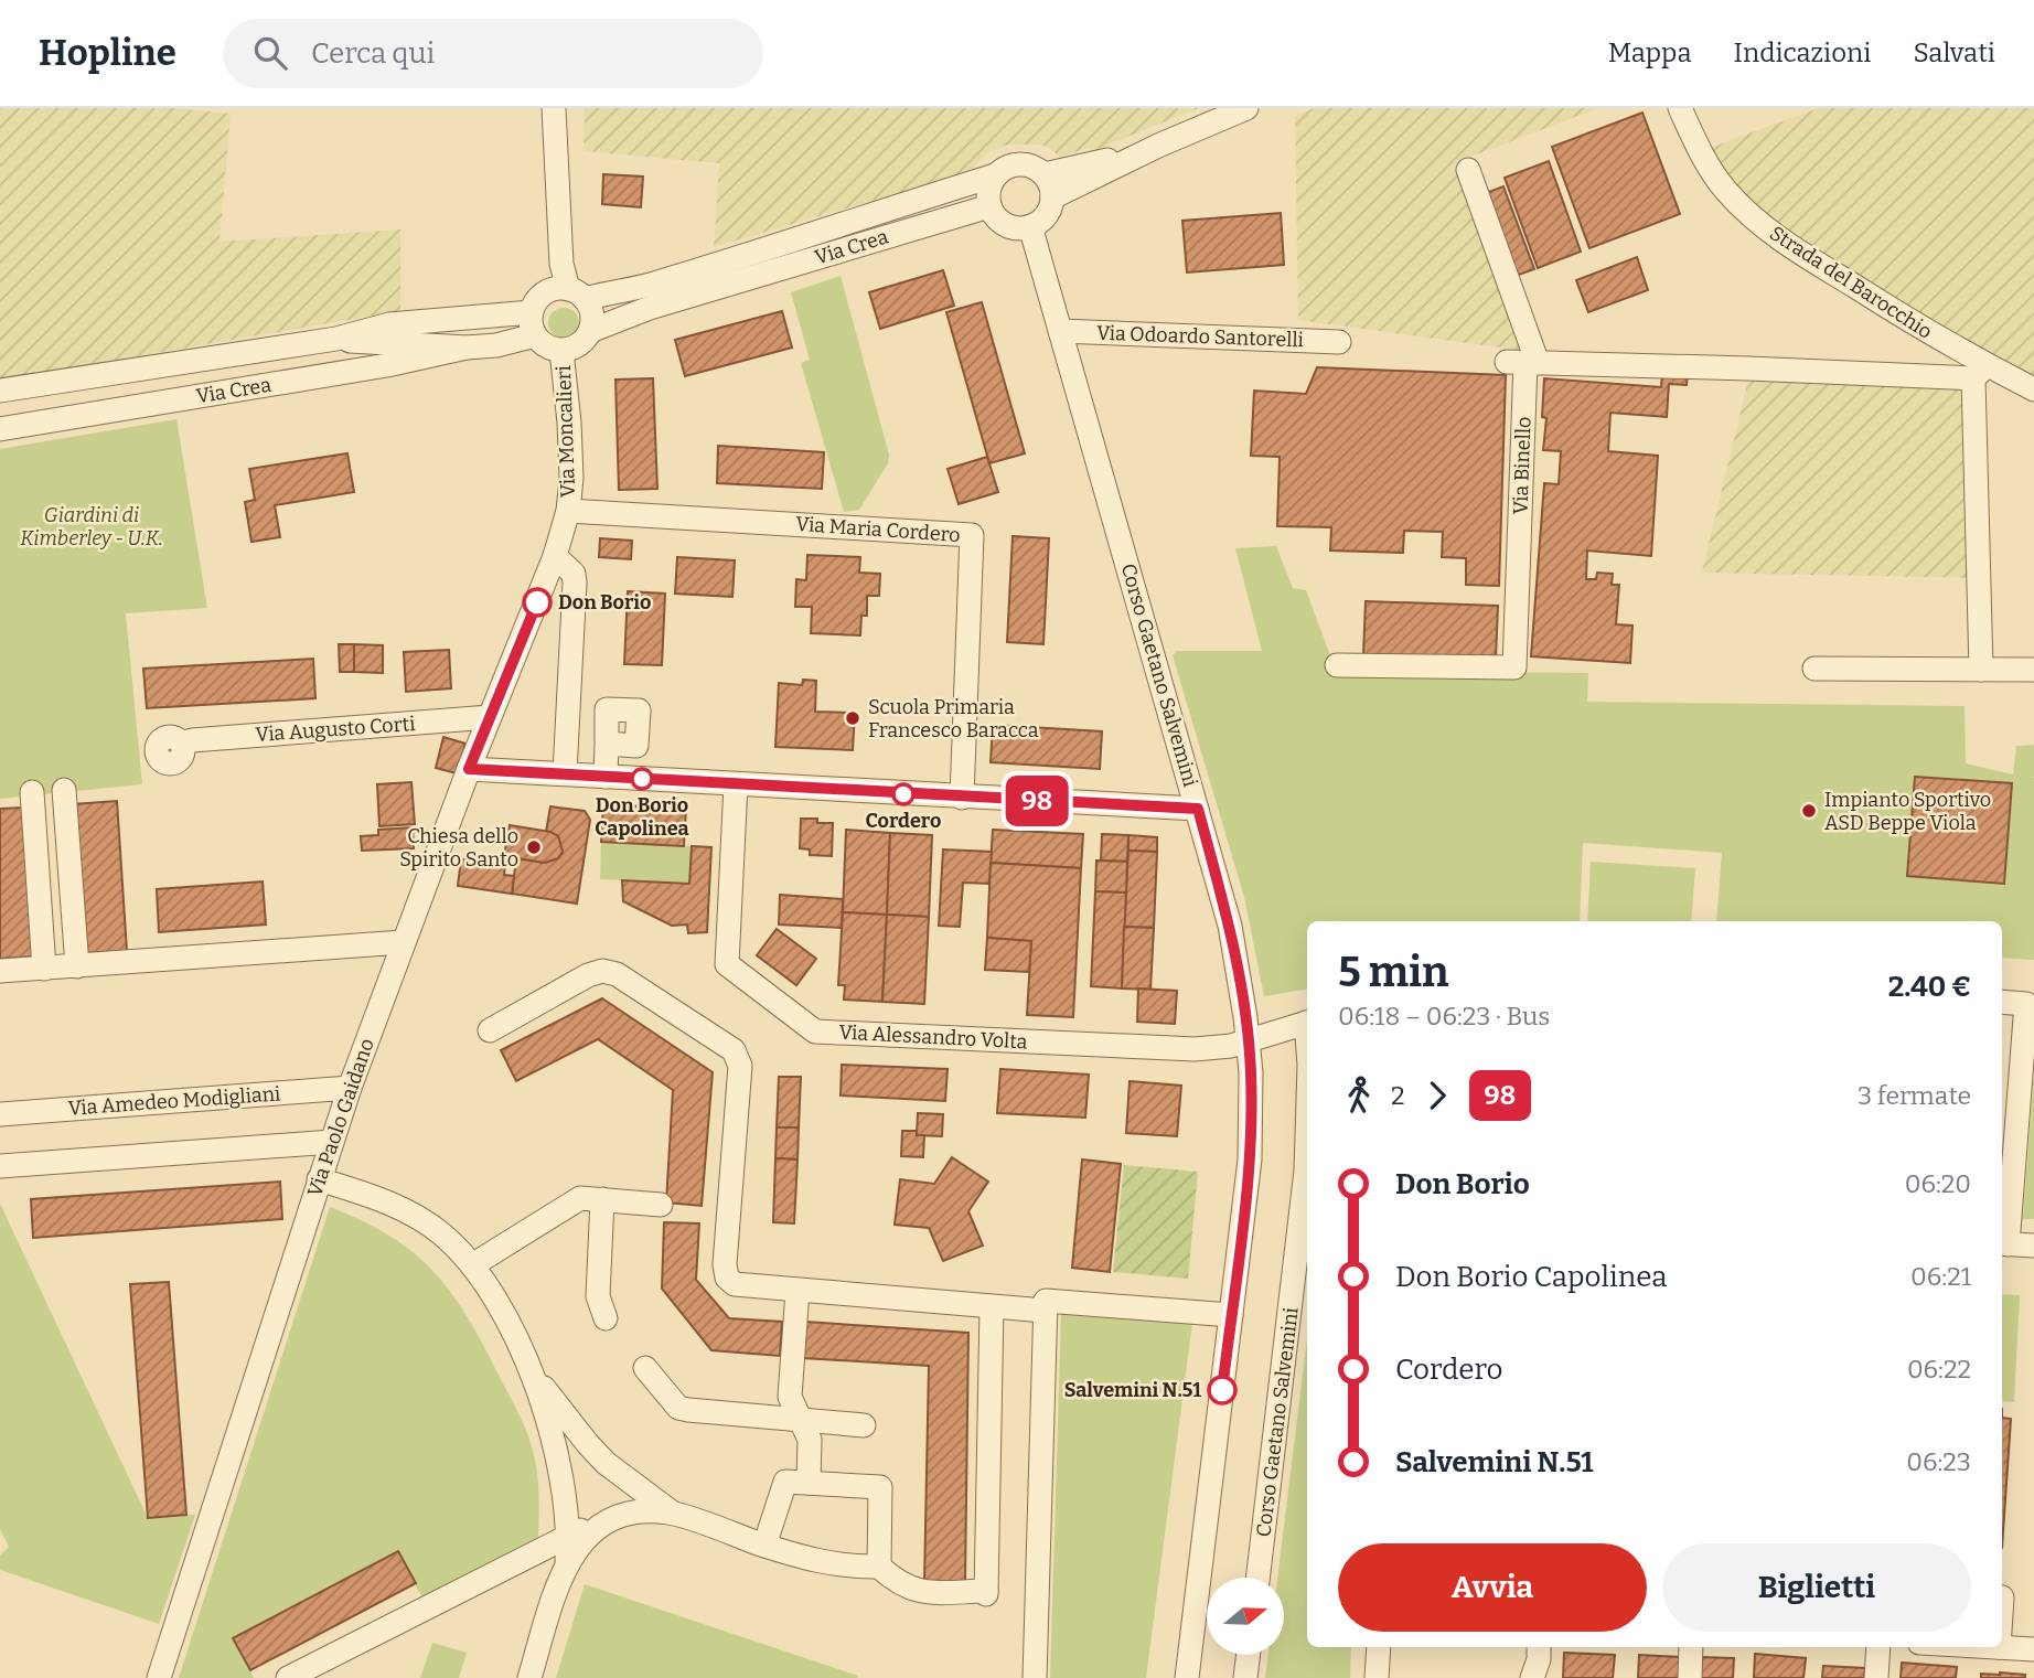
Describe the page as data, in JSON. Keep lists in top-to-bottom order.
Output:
{
  "streets": {
    "street": [
      "Via Crea",
      "Strada del Barocchio",
      "Via Odoardo Santorelli",
      "Via Moncalieri",
      "Via Binello",
      "Via Maria Cordero",
      "Corso Gaetano Salvemini",
      "Via Augusto Corti",
      "Via Alessandro Volta",
      "Via Amedeo Modigliani",
      "Via Paolo Gaidano"
    ]
  },
  "crossings": [
    ["Via Crea", "Corso Gaetano Salvemini"],
    ["Strada del Barocchio", "Via Binello"],
    ["Via Odoardo Santorelli", "Corso Gaetano Salvemini"],
    ["Via Moncalieri", "Via Maria Cordero"],
    ["Via Moncalieri", "Via Augusto Corti"],
    ["Via Moncalieri", "Via Paolo Gaidano"],
    ["Corso Gaetano Salvemini", "Via Alessandro Volta"],
    ["Via Amedeo Modigliani", "Via Paolo Gaidano"]
  ],
  "parks": ["Giardini di Kimberley - U.K."],
  "places": [
    "Don Borio",
    "Scuola Primaria Francesco Baracca",
    "Don Borio Capolinea",
    "Cordero",
    "Impianto Sportivo ASD Beppe Viola",
    "Chiesa dello Spirito Santo",
    "Salvemini N.51"
  ],
  "lines": ["bus line 98"],
  "north": "right",
  "page": {
    "header": "Hopline",
    "search": "Cerca qui",
    "nav": ["Mappa", "Indicazioni", "Salvati"],
    "on_map": "98",
    "heading": ["5 min", "06:18 – 06:23 · Bus", "2.40 €"],
    "legs": ["2", "98", "3 fermate"],
    "list": [
      {
        "name": "Don Borio",
        "value": "06:20"
      },
      {
        "name": "Don Borio Capolinea",
        "value": "06:21"
      },
      {
        "name": "Cordero",
        "value": "06:22"
      },
      {
        "name": "Salvemini N.51",
        "value": "06:23"
      }
    ],
    "buttons": ["Avvia", "Biglietti"]
  }
}
